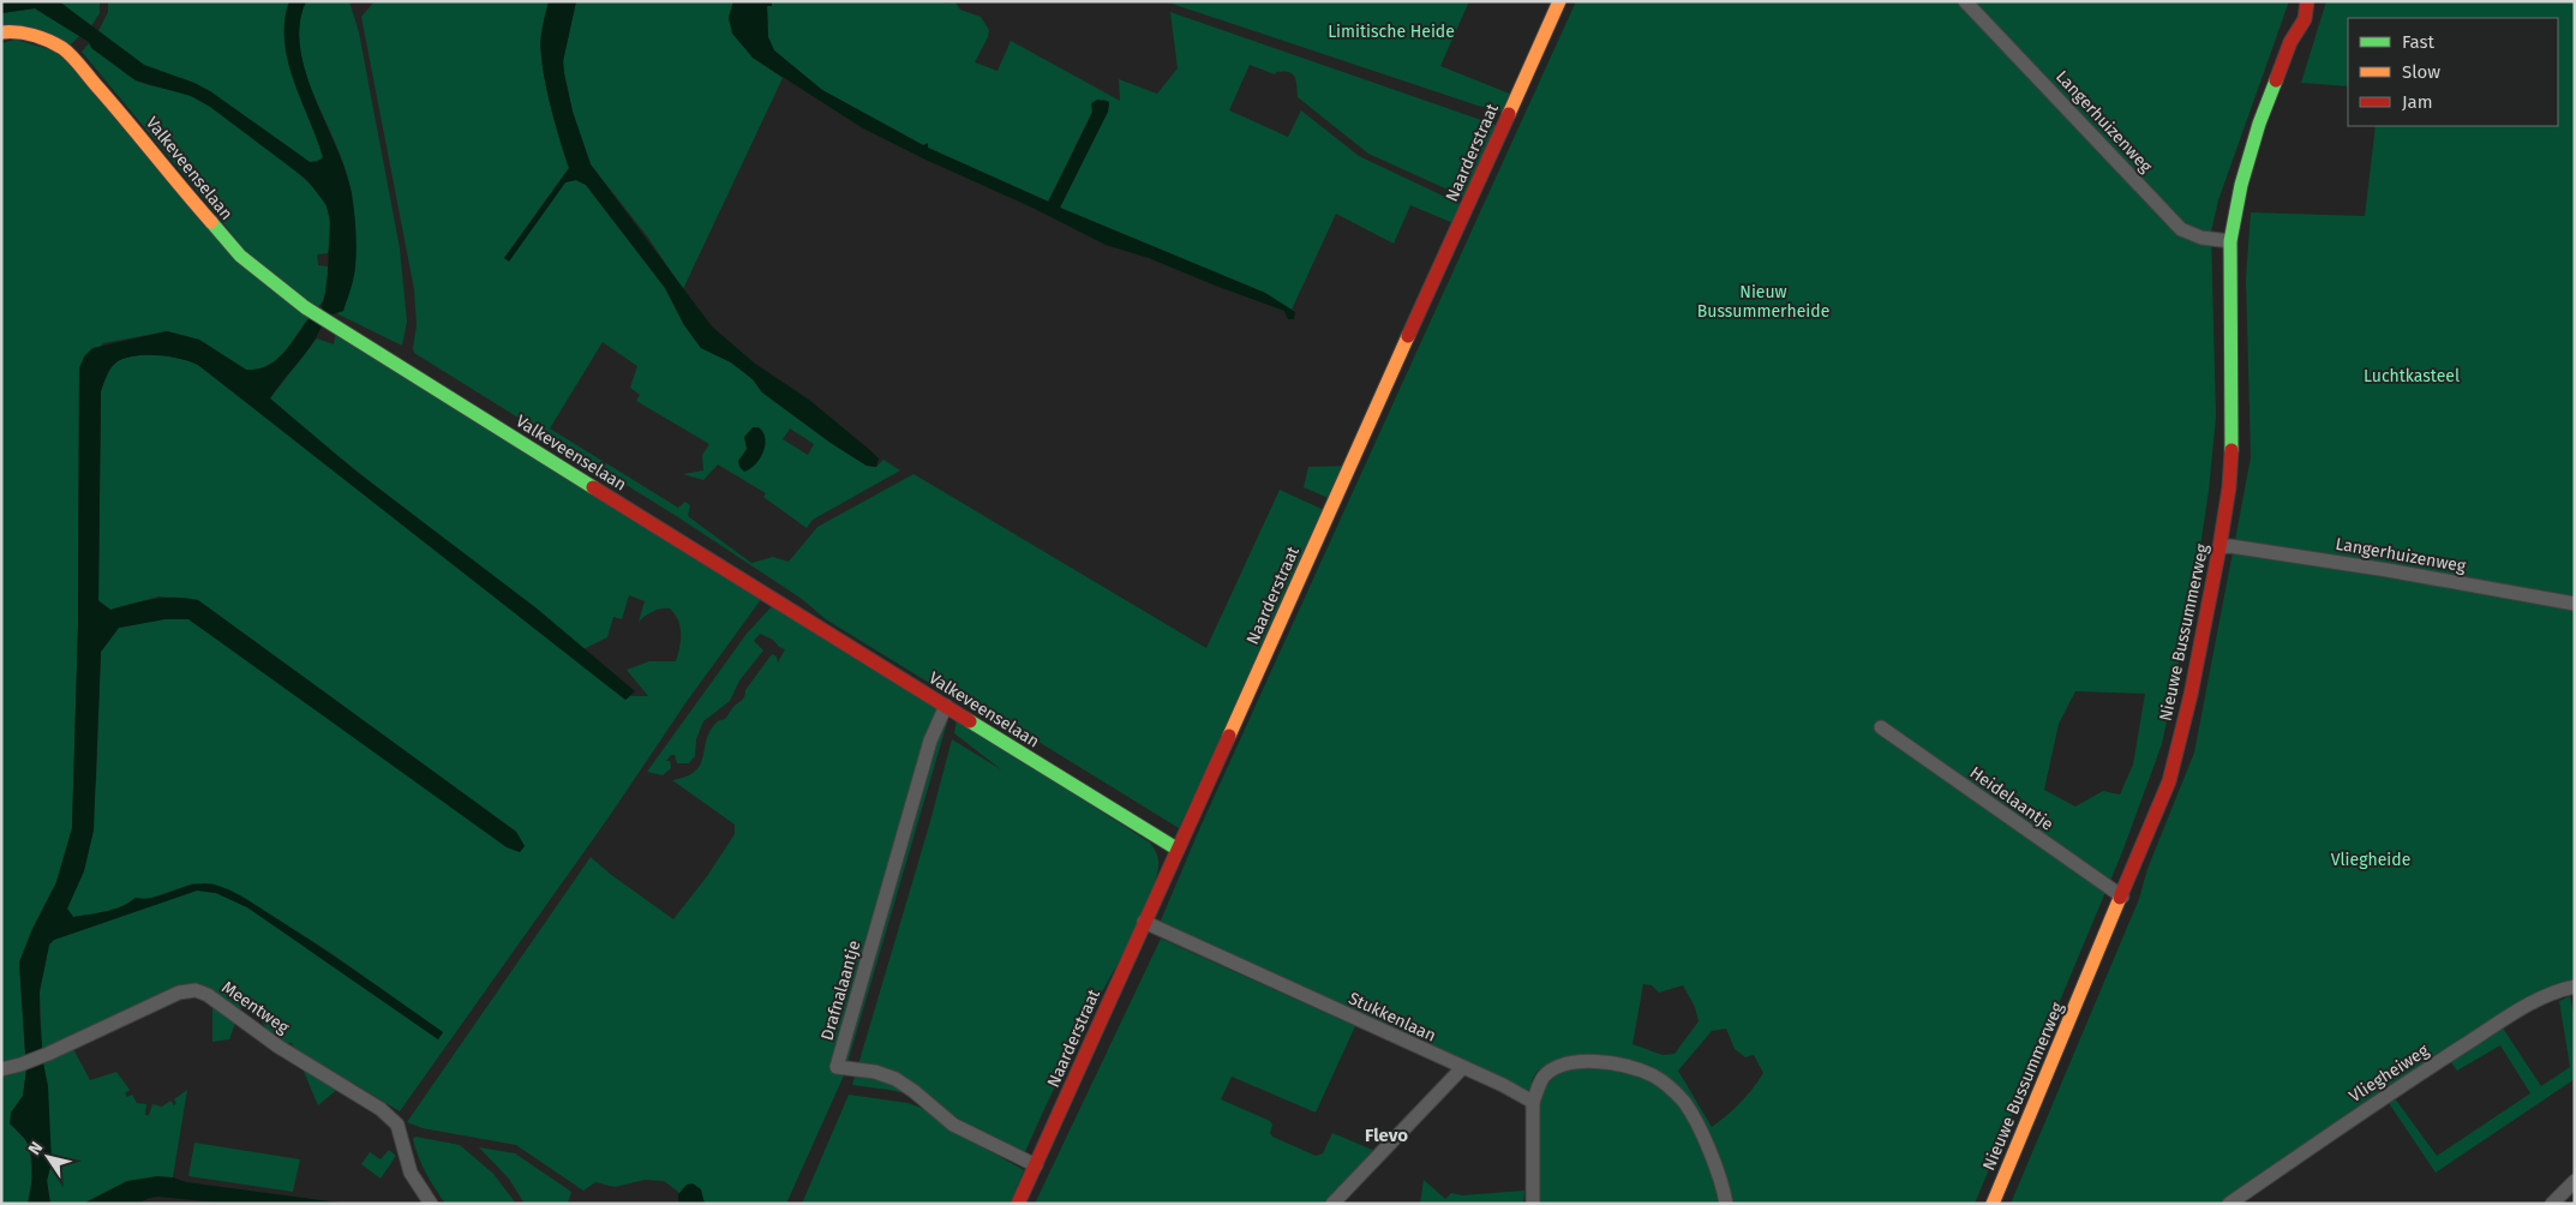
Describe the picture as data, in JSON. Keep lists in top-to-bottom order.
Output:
{
  "streets": {
    "street": [
      "Langerhuizenweg",
      "Naarderstraat",
      "Valkeveenselaan",
      "Nieuwe Bussummerweg",
      "Heidelaantje",
      "Drafnalaantje",
      "Meentweg",
      "Stukkenlaan",
      "Vliegheiweg"
    ]
  },
  "crossings": [
    ["Langerhuizenweg", "Nieuwe Bussummerweg"],
    ["Naarderstraat", "Valkeveenselaan"],
    ["Naarderstraat", "Drafnalaantje"],
    ["Naarderstraat", "Stukkenlaan"],
    ["Valkeveenselaan", "Drafnalaantje"],
    ["Nieuwe Bussummerweg", "Heidelaantje"]
  ],
  "districts": ["Flevo"],
  "parks": [
    "Limitische Heide",
    "Nieuw Bussummerheide",
    "Luchtkasteel",
    "Vliegheide"
  ],
  "legend": ["Fast", "Slow", "Jam"],
  "north": "top left"
}
